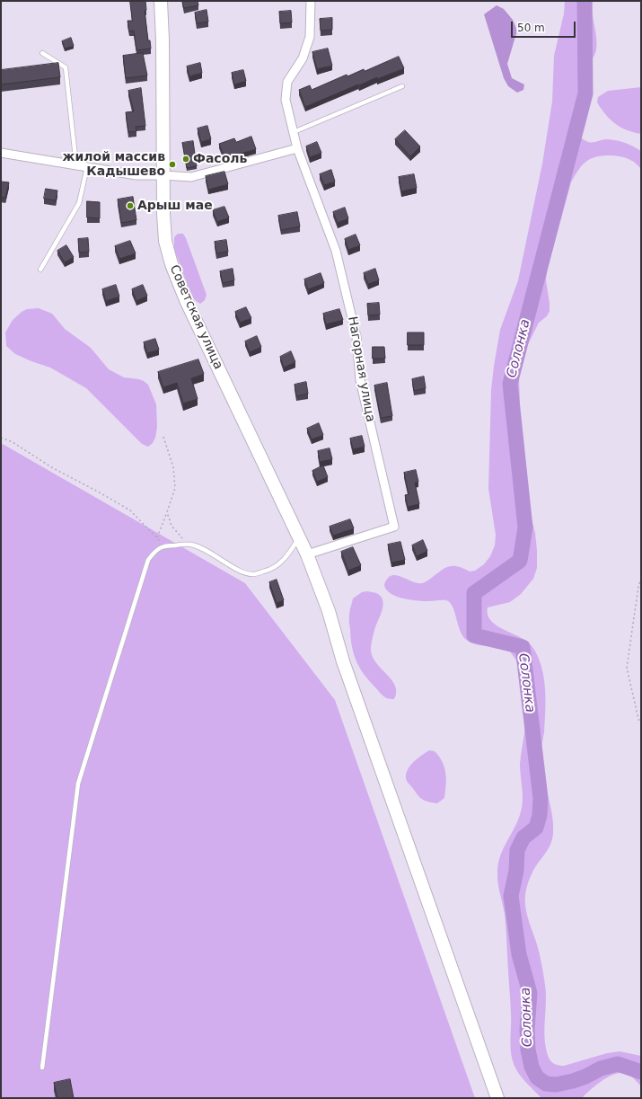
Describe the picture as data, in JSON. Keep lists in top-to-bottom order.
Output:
{
  "streets": {
    "main road": ["Советская улица"],
    "street": ["Нагорная улица"]
  },
  "crossings": [
    ["Советская улица", "Нагорная улица"]
  ],
  "water": ["Солонка"],
  "places": ["Фасоль", "жилой массив Кадышево", "Арыш мае"],
  "scale_bar": "50 m"
}
